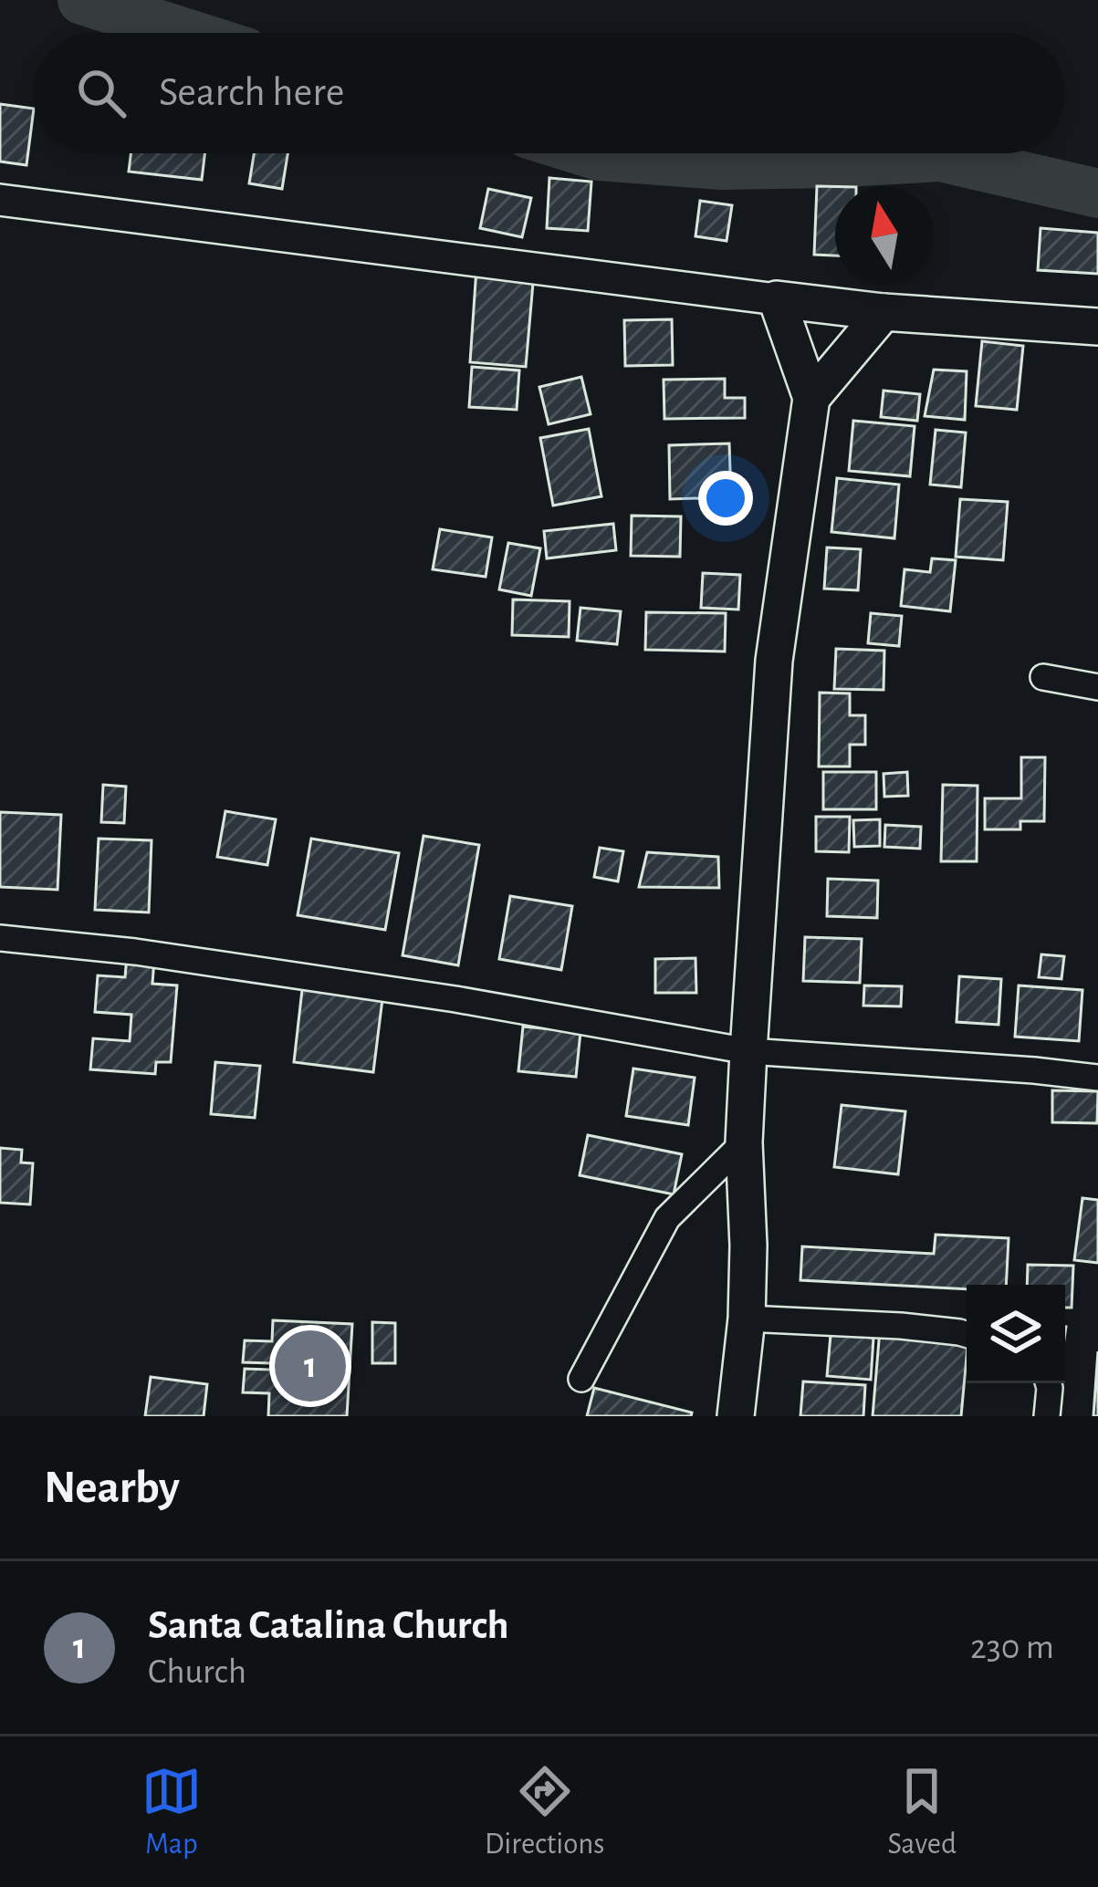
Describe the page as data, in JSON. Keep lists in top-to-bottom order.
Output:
{
  "north": "top",
  "page": {
    "search": "Search here",
    "pins": "1",
    "heading": "Nearby",
    "list": [
      {
        "mark": "1",
        "name": "Santa Catalina Church",
        "note": "Church",
        "value": "230 m"
      }
    ],
    "nav": ["Map", "Directions", "Saved"]
  }
}
